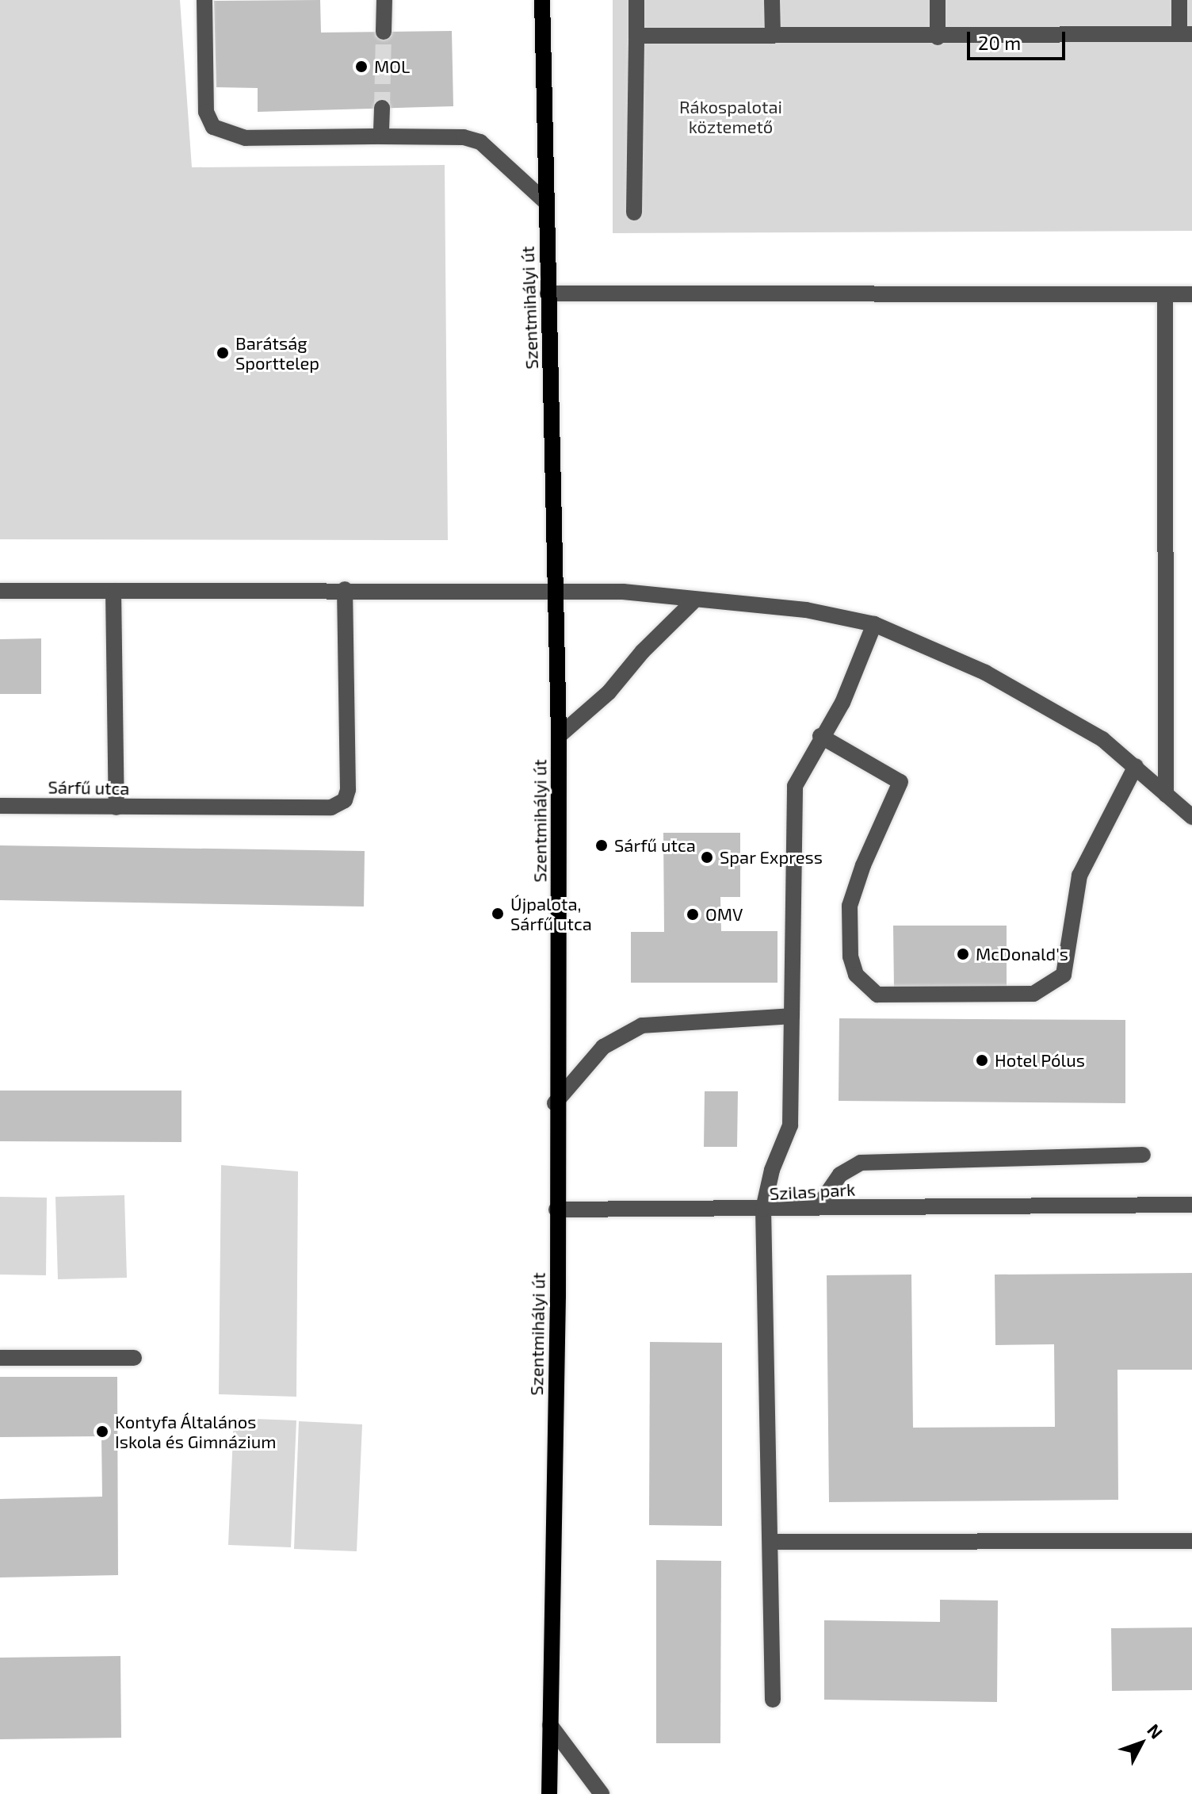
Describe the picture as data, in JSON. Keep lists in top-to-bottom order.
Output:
{
  "streets": {
    "main road": ["Szentmihályi út"],
    "street": ["Sárfű utca", "Szilas park"]
  },
  "parks": ["Rákospalotai köztemető"],
  "places": [
    "MOL",
    "Barátság Sporttelep",
    "Sárfű utca",
    "Spar Express",
    "Újpalota, Sárfű utca",
    "OMV",
    "McDonald's",
    "Hotel Pólus",
    "Kontyfa Általános Iskola és Gimnázium"
  ],
  "scale_bar": "20 m",
  "north": "top right"
}
